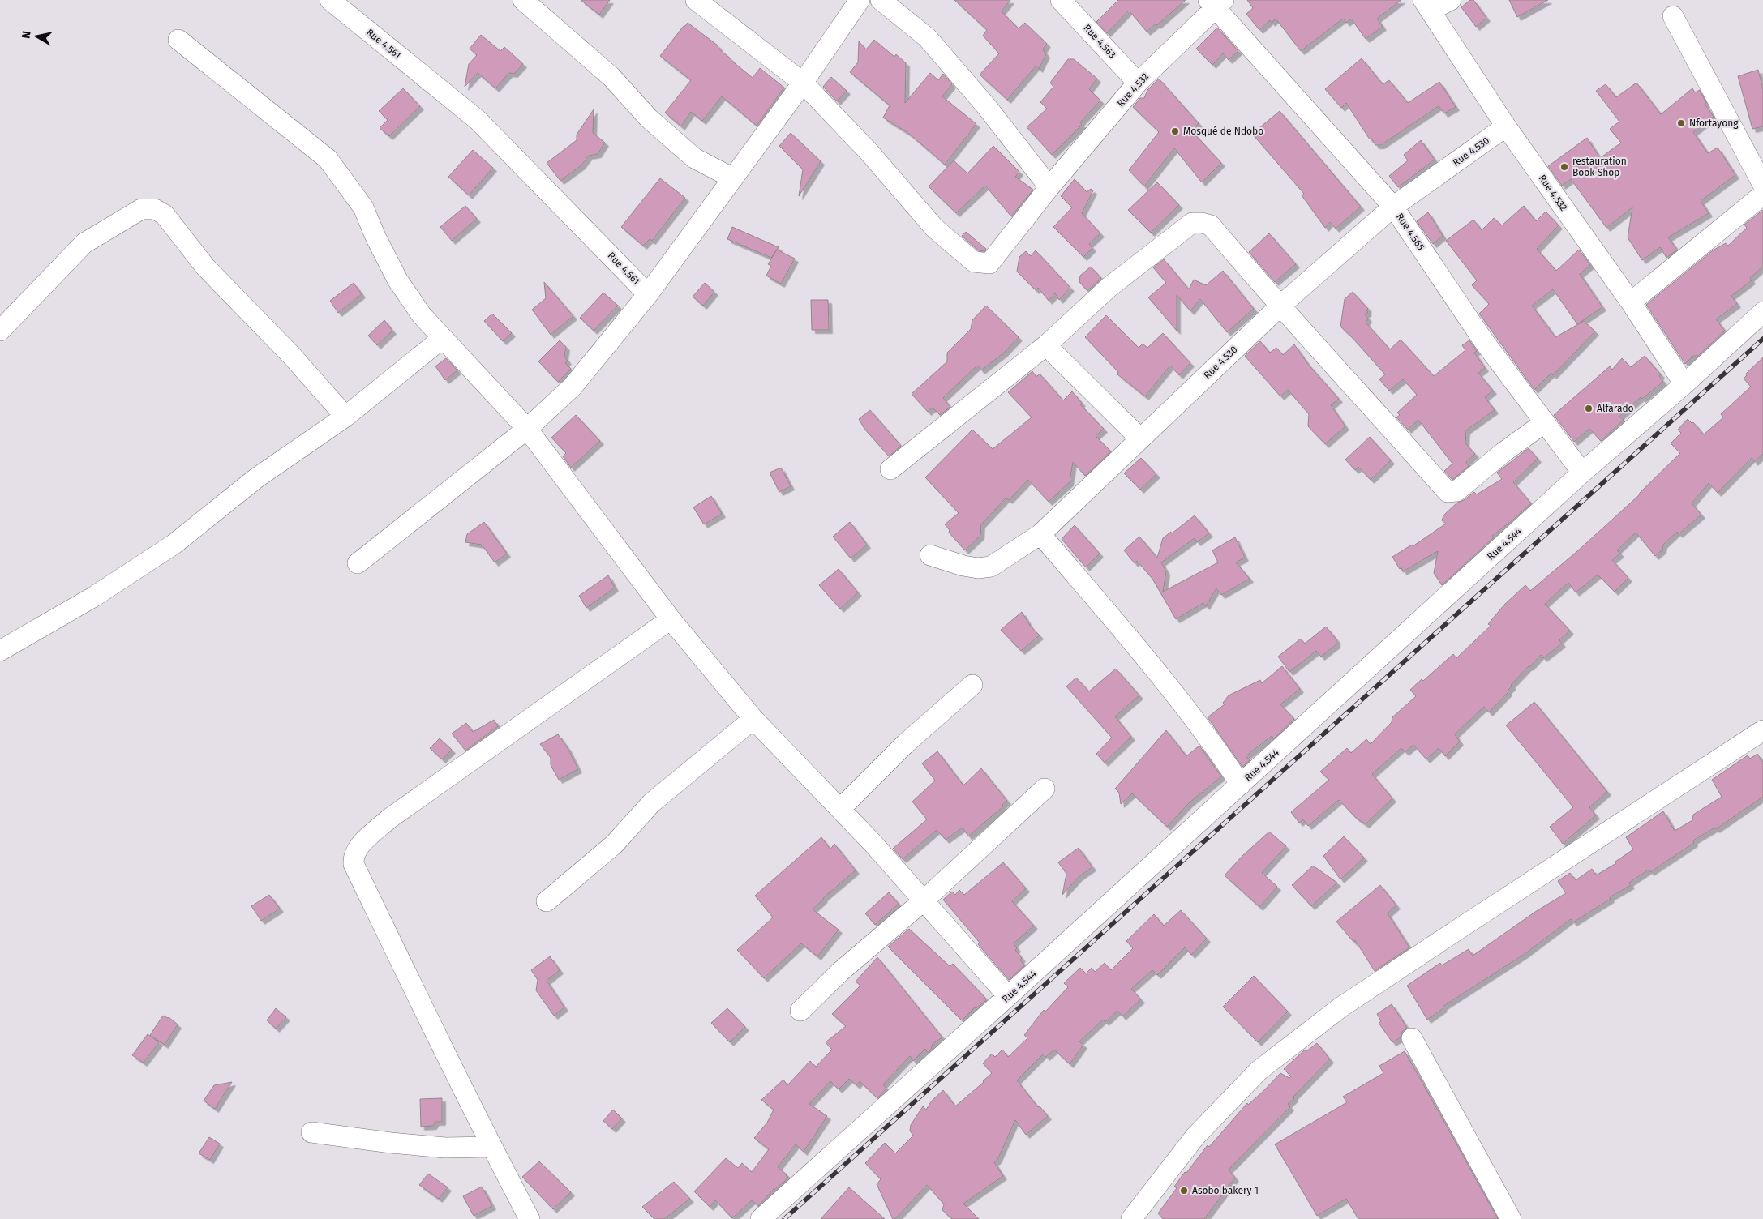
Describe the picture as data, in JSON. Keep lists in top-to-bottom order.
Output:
{
  "streets": {
    "street": [
      "Rue 4.563",
      "Rue 4.561",
      "Rue 4.532",
      "Rue 4.530",
      "Rue 4.565",
      "Rue 4.544"
    ]
  },
  "crossings": [
    ["Rue 4.563", "Rue 4.532"],
    ["Rue 4.561", "Rue 4.532"],
    ["Rue 4.532", "Rue 4.530"],
    ["Rue 4.532", "Rue 4.565"],
    ["Rue 4.532", "Rue 4.544"],
    ["Rue 4.530", "Rue 4.565"],
    ["Rue 4.565", "Rue 4.544"]
  ],
  "places": [
    "Nfortayong",
    "Mosqué de Ndobo",
    "restauration Book Shop",
    "Alfarado",
    "Asobo bakery 1"
  ],
  "north": "left"
}
